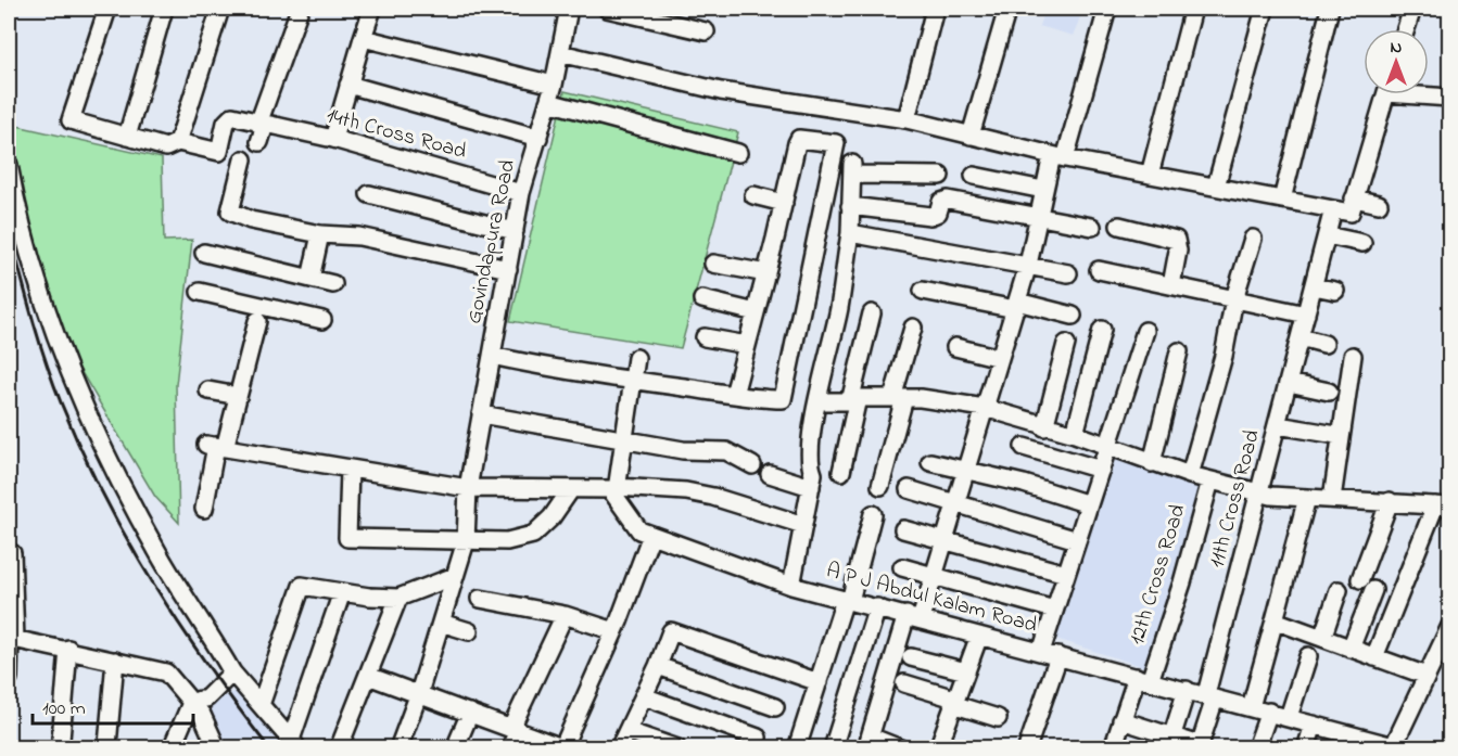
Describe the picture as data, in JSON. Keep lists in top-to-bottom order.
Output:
{
  "streets": {
    "street": [
      "14th Cross Road",
      "Govindapura Road",
      "11th Cross Road",
      "12th Cross Road",
      "A P J Abdul Kalam Road"
    ]
  },
  "crossings": [
    ["14th Cross Road", "Govindapura Road"],
    ["11th Cross Road", "A P J Abdul Kalam Road"],
    ["12th Cross Road", "A P J Abdul Kalam Road"]
  ],
  "scale_bar": "100 m",
  "north": "top"
}
